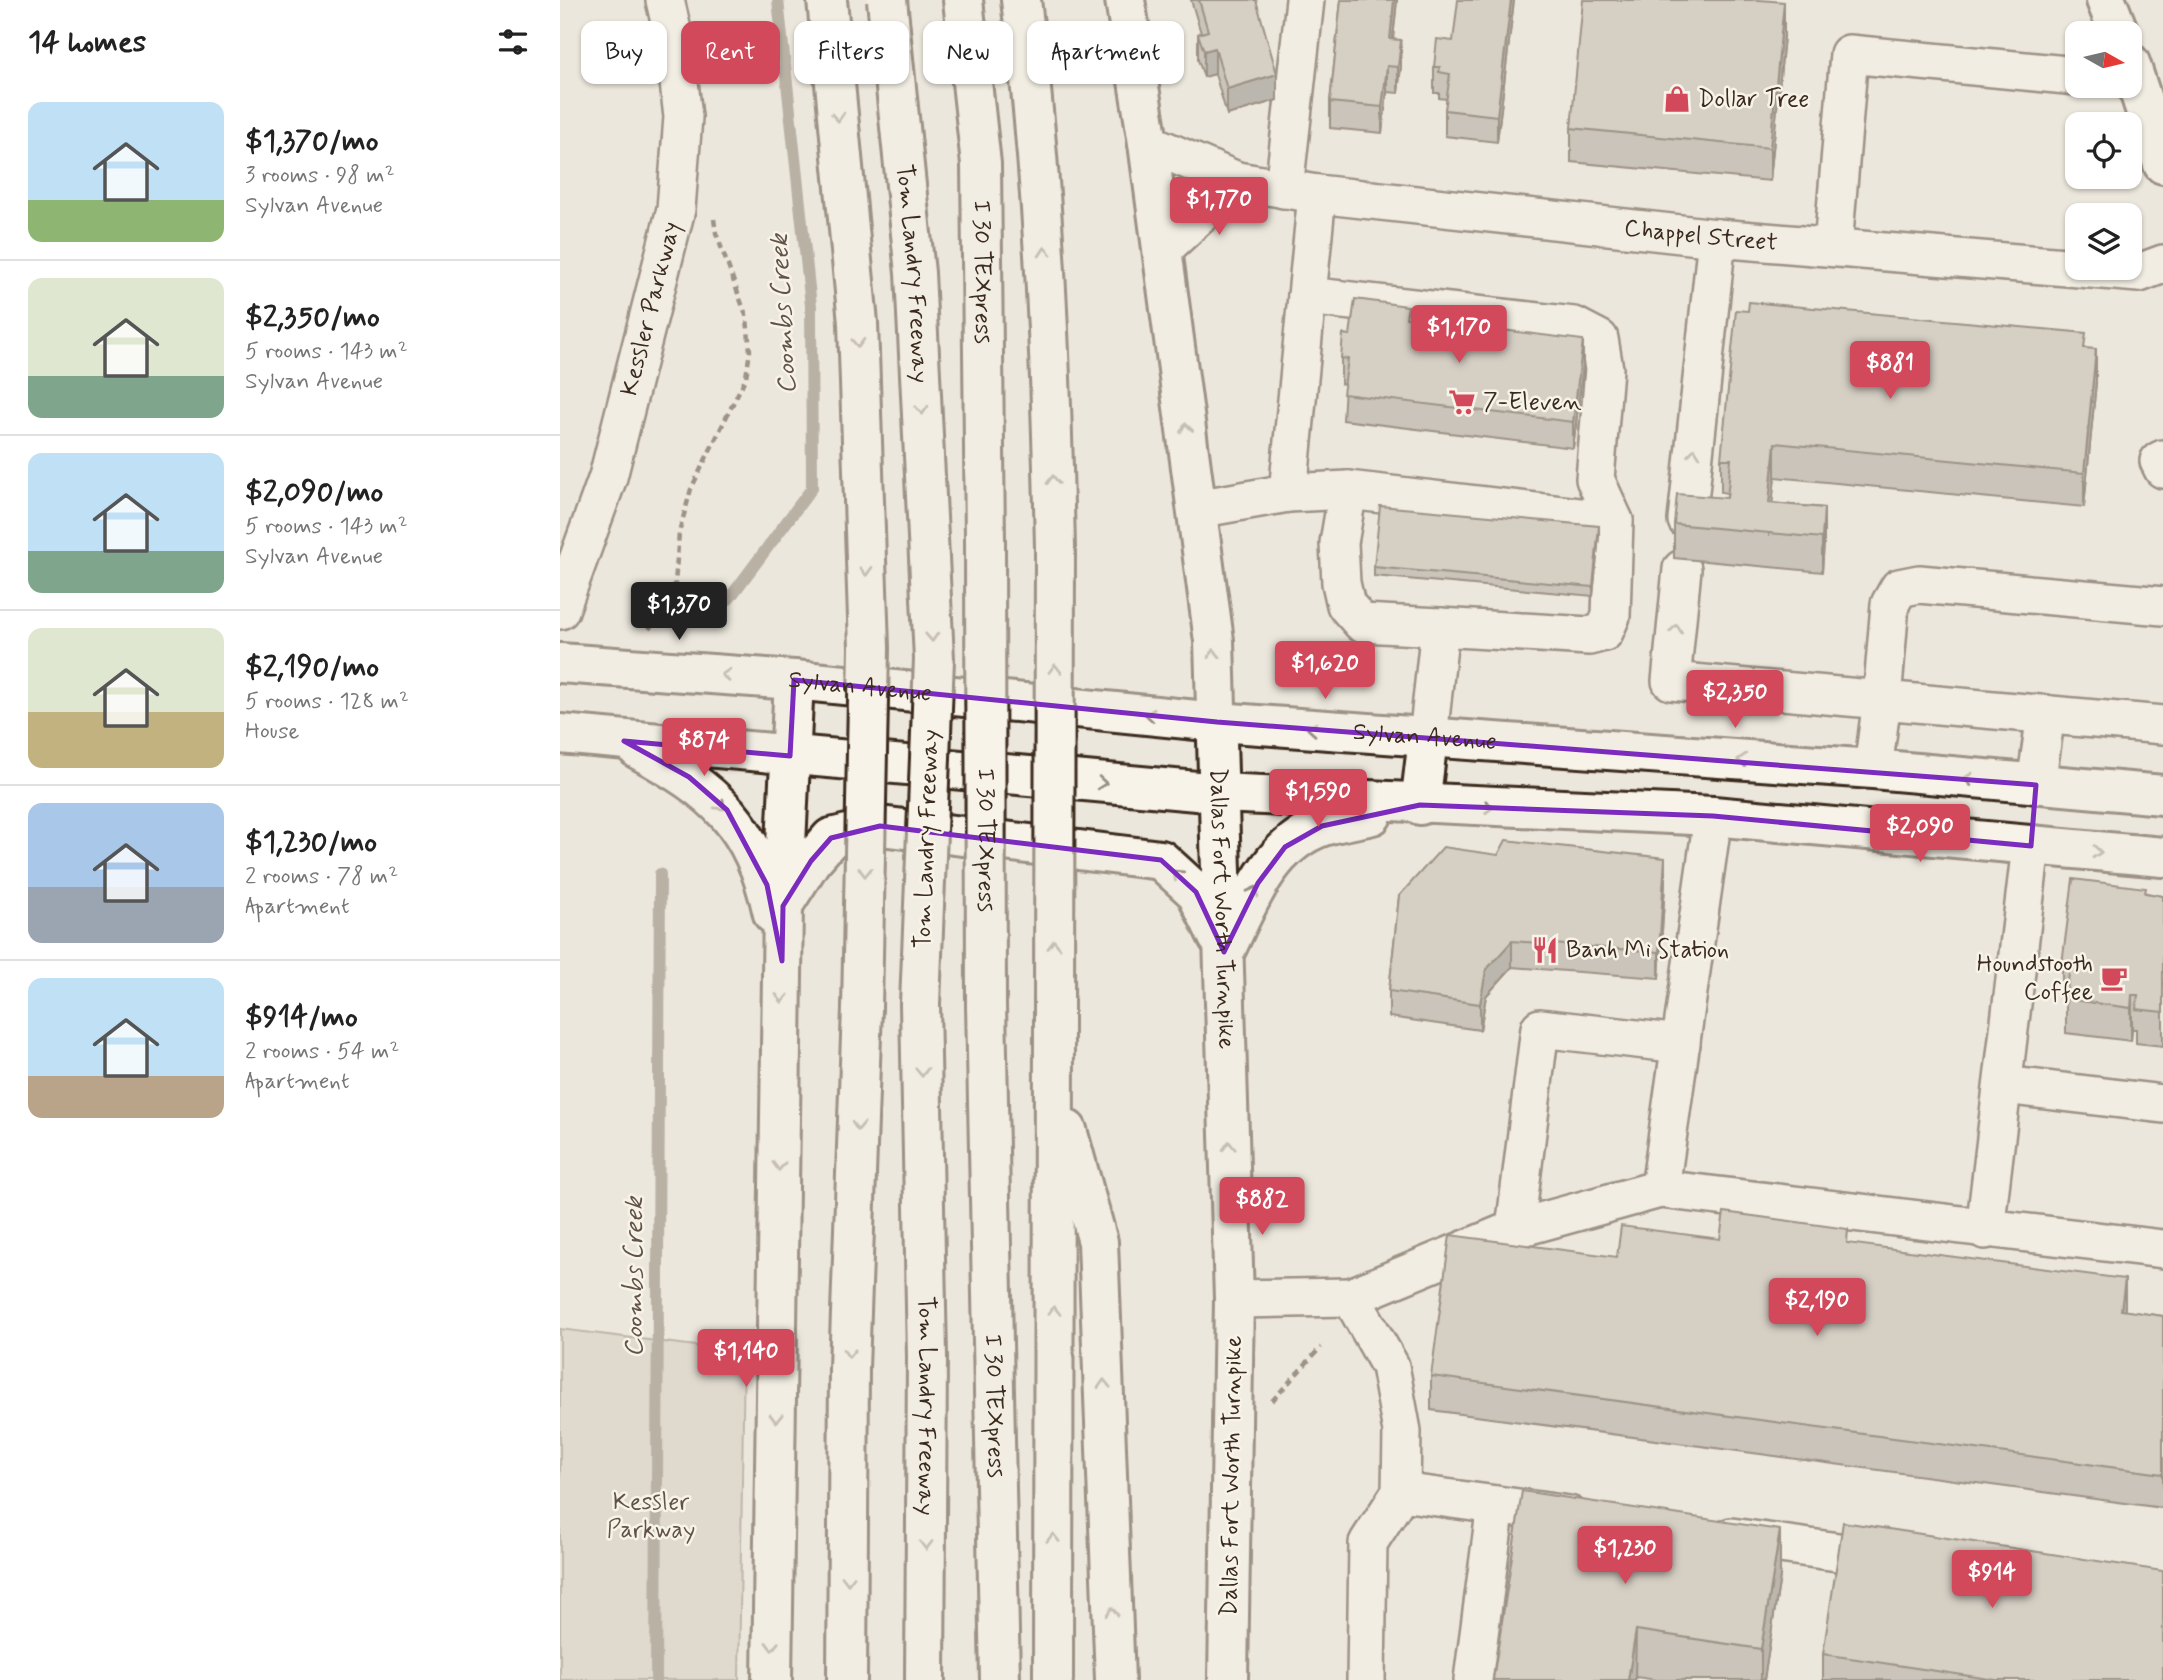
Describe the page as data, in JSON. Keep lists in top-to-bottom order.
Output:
{
  "streets": {
    "main road": [
      "Tom Landry Freeway",
      "I 30 TEXpress",
      "Sylvan Avenue",
      "Dallas Fort Worth Turnpike"
    ],
    "street": ["Chappel Street", "Kessler Parkway"]
  },
  "crossings": [
    ["Chappel Street", "Dallas Fort Worth Turnpike"],
    ["Sylvan Avenue", "Dallas Fort Worth Turnpike"]
  ],
  "water": ["Coombs Creek"],
  "parks": ["Kessler Parkway"],
  "places": {
    "shop": ["Dollar Tree"],
    "supermarket": ["7-Eleven"],
    "restaurant": ["Banh Mi Station"],
    "cafe": ["Houndstooth Coffee"]
  },
  "north": "right",
  "page": {
    "heading": "14 homes",
    "chip": [
      "Buy",
      "Rent",
      "Filters",
      "New",
      "Apartment"
    ],
    "list": [
      {
        "name": "$1,370/mo",
        "note": "3 rooms · 98 m² · Sylvan Avenue"
      },
      {
        "name": "$2,350/mo",
        "note": "5 rooms · 143 m² · Sylvan Avenue"
      },
      {
        "name": "$2,090/mo",
        "note": "5 rooms · 143 m² · Sylvan Avenue"
      },
      {
        "name": "$2,190/mo",
        "note": "5 rooms · 128 m² · House"
      },
      {
        "name": "$1,230/mo",
        "note": "2 rooms · 78 m² · Apartment"
      },
      {
        "name": "$914/mo",
        "note": "2 rooms · 54 m² · Apartment"
      }
    ],
    "price": [
      "$1,770",
      "$1,170",
      "$881",
      "$1,370",
      "$1,620",
      "$2,350",
      "$874",
      "$1,590",
      "$2,090",
      "$882",
      "$2,190",
      "$1,140",
      "$1,230",
      "$914"
    ]
  }
}
